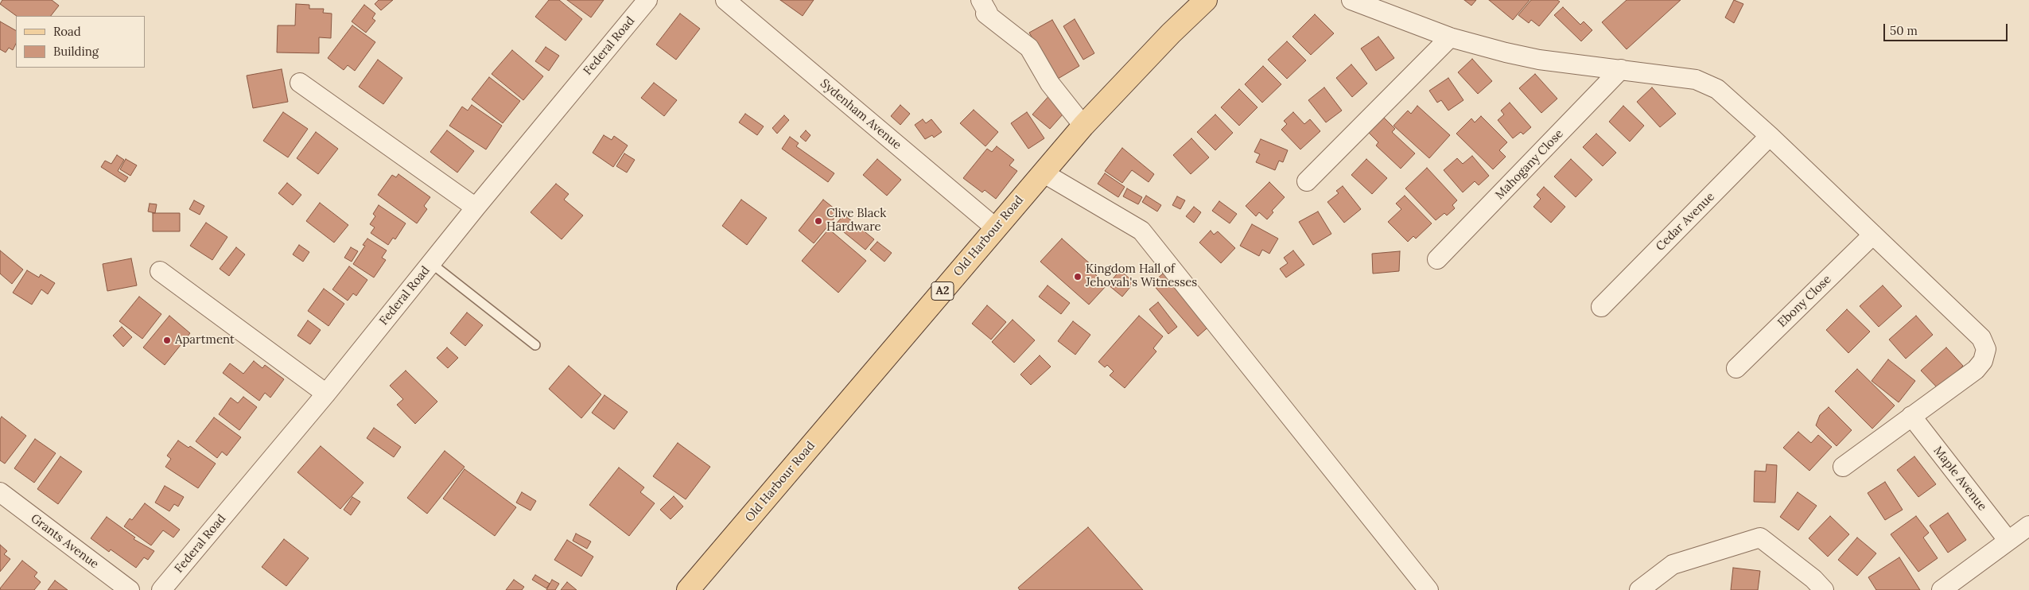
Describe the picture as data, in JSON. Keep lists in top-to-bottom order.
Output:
{
  "streets": {
    "main road": ["Old Harbour Road", "A2"],
    "street": [
      "Federal Road",
      "Sydenham Avenue",
      "Mahogany Close",
      "Cedar Avenue",
      "Ebony Close",
      "Maple Avenue",
      "Grants Avenue"
    ]
  },
  "crossings": [
    ["Sydenham Avenue", "Old Harbour Road"]
  ],
  "places": ["Clive Black Hardware", "Kingdom Hall of Jehovah's Witnesses", "Apartment"],
  "legend": ["Road", "Building"],
  "scale_bar": "50 m"
}
